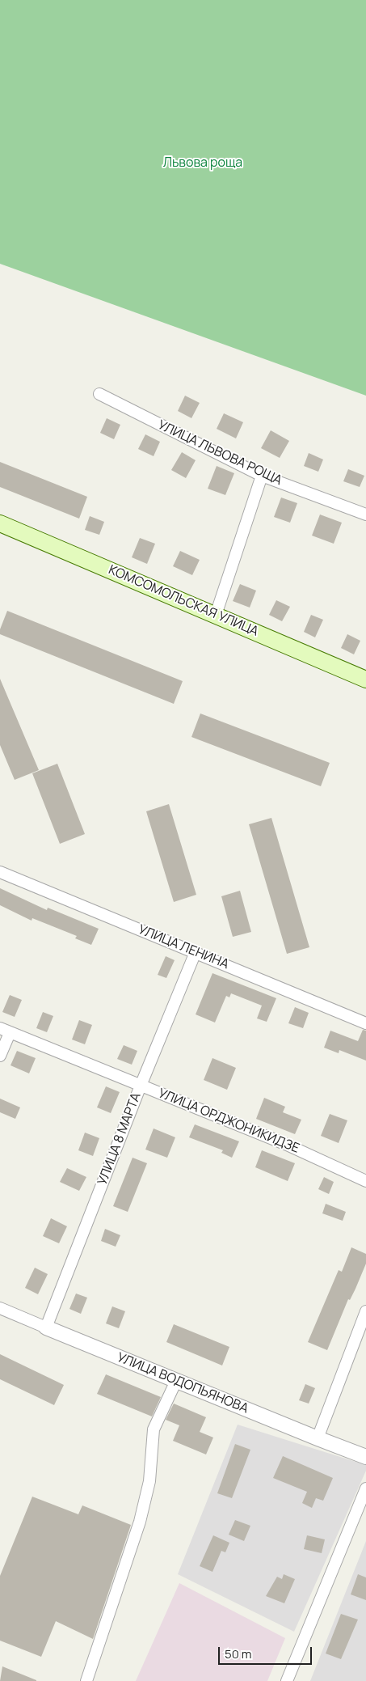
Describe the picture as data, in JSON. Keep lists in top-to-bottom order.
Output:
{
  "streets": {
    "main road": ["КОМСОМОЛЬСКАЯ УЛИЦА"],
    "street": [
      "УЛИЦА ЛЬВОВА РОЩА",
      "УЛИЦА ЛЕНИНА",
      "УЛИЦА ОРДЖОНИКИДЗЕ",
      "УЛИЦА 8 МАРТА",
      "УЛИЦА ВОДОПЬЯНОВА"
    ]
  },
  "crossings": [
    ["УЛИЦА ЛЕНИНА", "УЛИЦА 8 МАРТА"],
    ["УЛИЦА ОРДЖОНИКИДЗЕ", "УЛИЦА 8 МАРТА"],
    ["УЛИЦА 8 МАРТА", "УЛИЦА ВОДОПЬЯНОВА"]
  ],
  "parks": ["Львова роща"],
  "scale_bar": "50 m"
}
